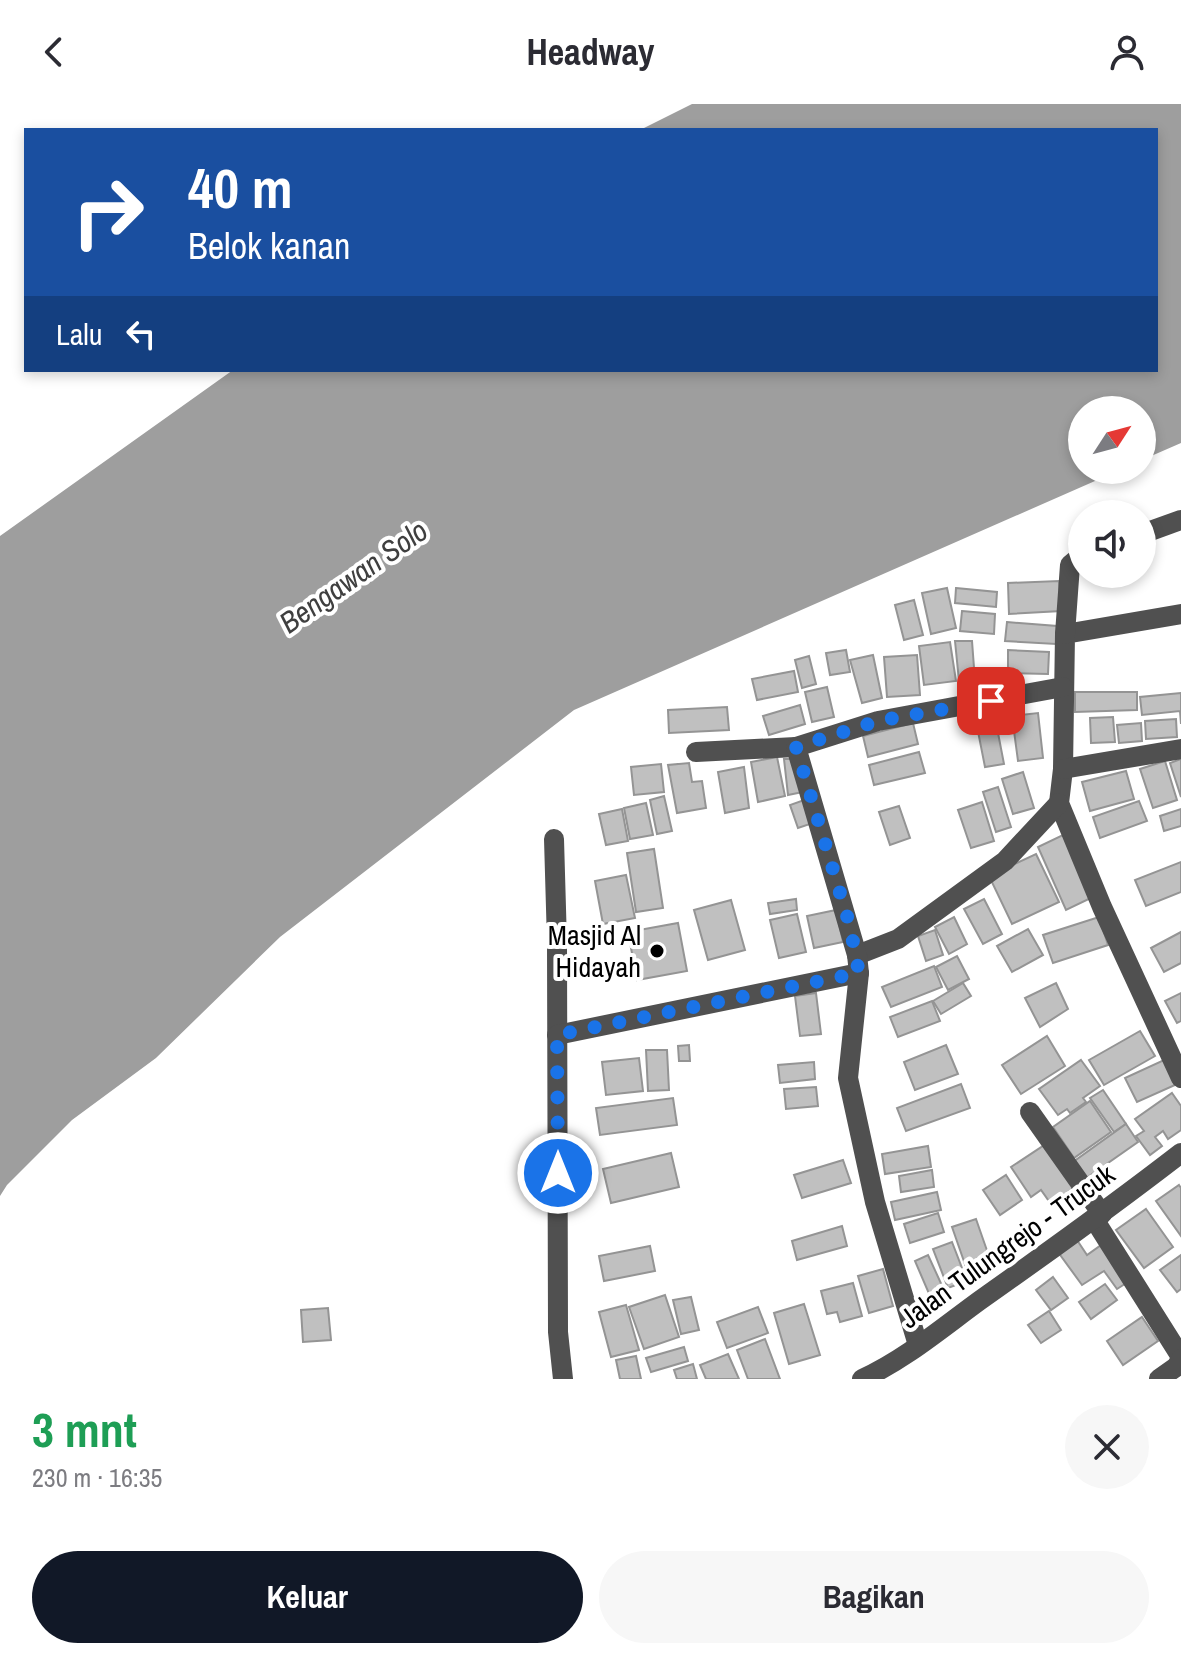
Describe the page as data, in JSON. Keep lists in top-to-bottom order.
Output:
{
  "streets": {
    "street": ["Jalan Tulungrejo - Trucuk"]
  },
  "water": ["Bengawan Solo"],
  "places": ["Masjid Al Hidayah"],
  "north": "top right",
  "page": {
    "header": "Headway",
    "turn": ["40 m", "Belok kanan"],
    "then": "Lalu",
    "heading": ["3 mnt", "230 m · 16:35"],
    "buttons": ["Keluar", "Bagikan"]
  }
}
